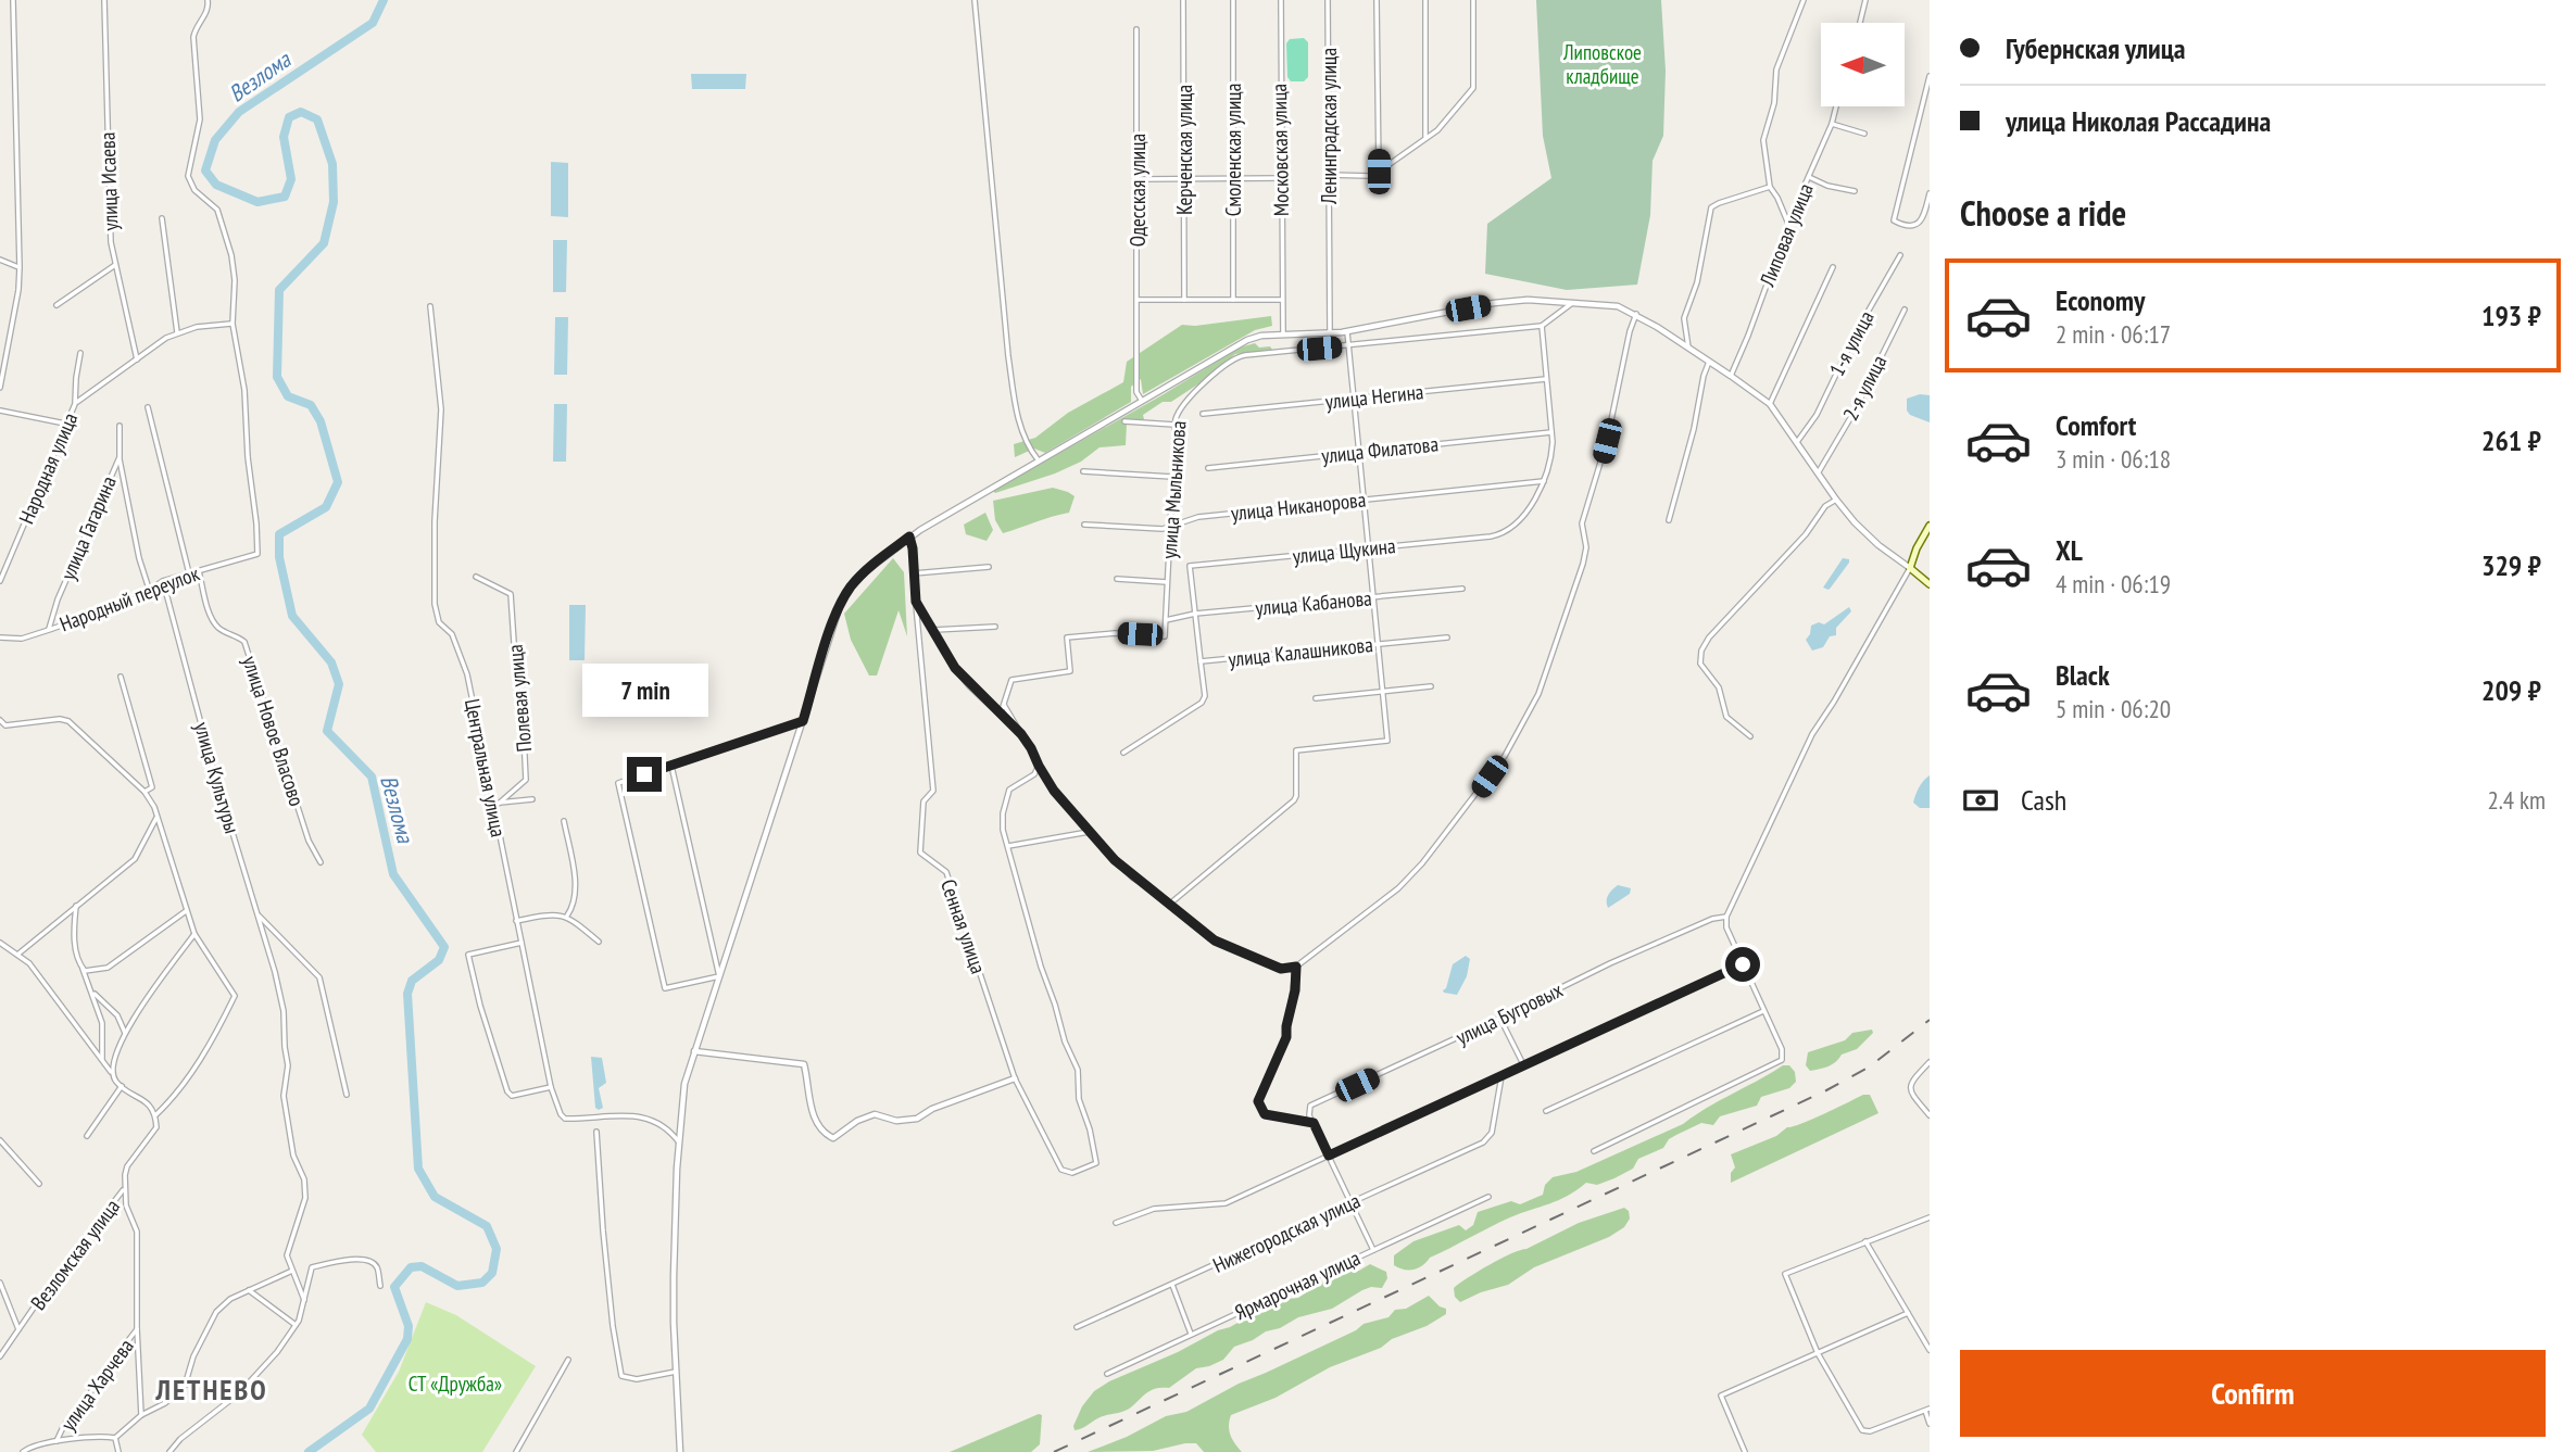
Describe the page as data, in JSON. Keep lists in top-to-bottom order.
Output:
{
  "streets": {
    "street": [
      "Ленинградская улица",
      "Керченская улица",
      "Смоленская улица",
      "Московская улица",
      "улица Исаева",
      "Одесская улица",
      "Липовая улица",
      "1-я улица",
      "2-я улица",
      "улица Негина",
      "улица Филатова",
      "Народная улица",
      "улица Мыльникова",
      "улица Никанорова",
      "улица Гагарина",
      "улица Щукина",
      "Народный переулок",
      "улица Кабанова",
      "улица Калашникова",
      "Полевая улица",
      "улица Новое Власово",
      "Центральная улица",
      "улица Культуры",
      "Сенная улица",
      "улица Бугровых",
      "Нижегородская улица",
      "Везломская улица",
      "Ярмарочная улица",
      "улица Харчева"
    ]
  },
  "crossings": [
    ["улица Мыльникова", "улица Никанорова"],
    ["улица Мыльникова", "улица Кабанова"],
    ["улица Никанорова", "улица Щукина"],
    ["улица Гагарина", "Народный переулок"],
    ["улица Щукина", "улица Калашникова"],
    ["Народный переулок", "улица Новое Власово"],
    ["Народный переулок", "улица Культуры"],
    ["улица Кабанова", "улица Калашникова"]
  ],
  "districts": ["ЛЕТНЕВО"],
  "water": ["Везлома"],
  "parks": ["Липовское кладбище", "СТ «Дружба»"],
  "north": "left",
  "page": {
    "banner": ["Губернская улица", "улица Николая Рассадина"],
    "heading": "Choose a ride",
    "list": [
      {
        "name": "Economy",
        "note": "2 min · 06:17",
        "value": "193 ₽"
      },
      {
        "name": "Comfort",
        "note": "3 min · 06:18",
        "value": "261 ₽"
      },
      {
        "name": "XL",
        "note": "4 min · 06:19",
        "value": "329 ₽"
      },
      {
        "name": "Black",
        "note": "5 min · 06:20",
        "value": "209 ₽"
      }
    ],
    "bubble": "7 min",
    "pay": ["Cash", "2.4 km"],
    "buttons": "Confirm"
  }
}
